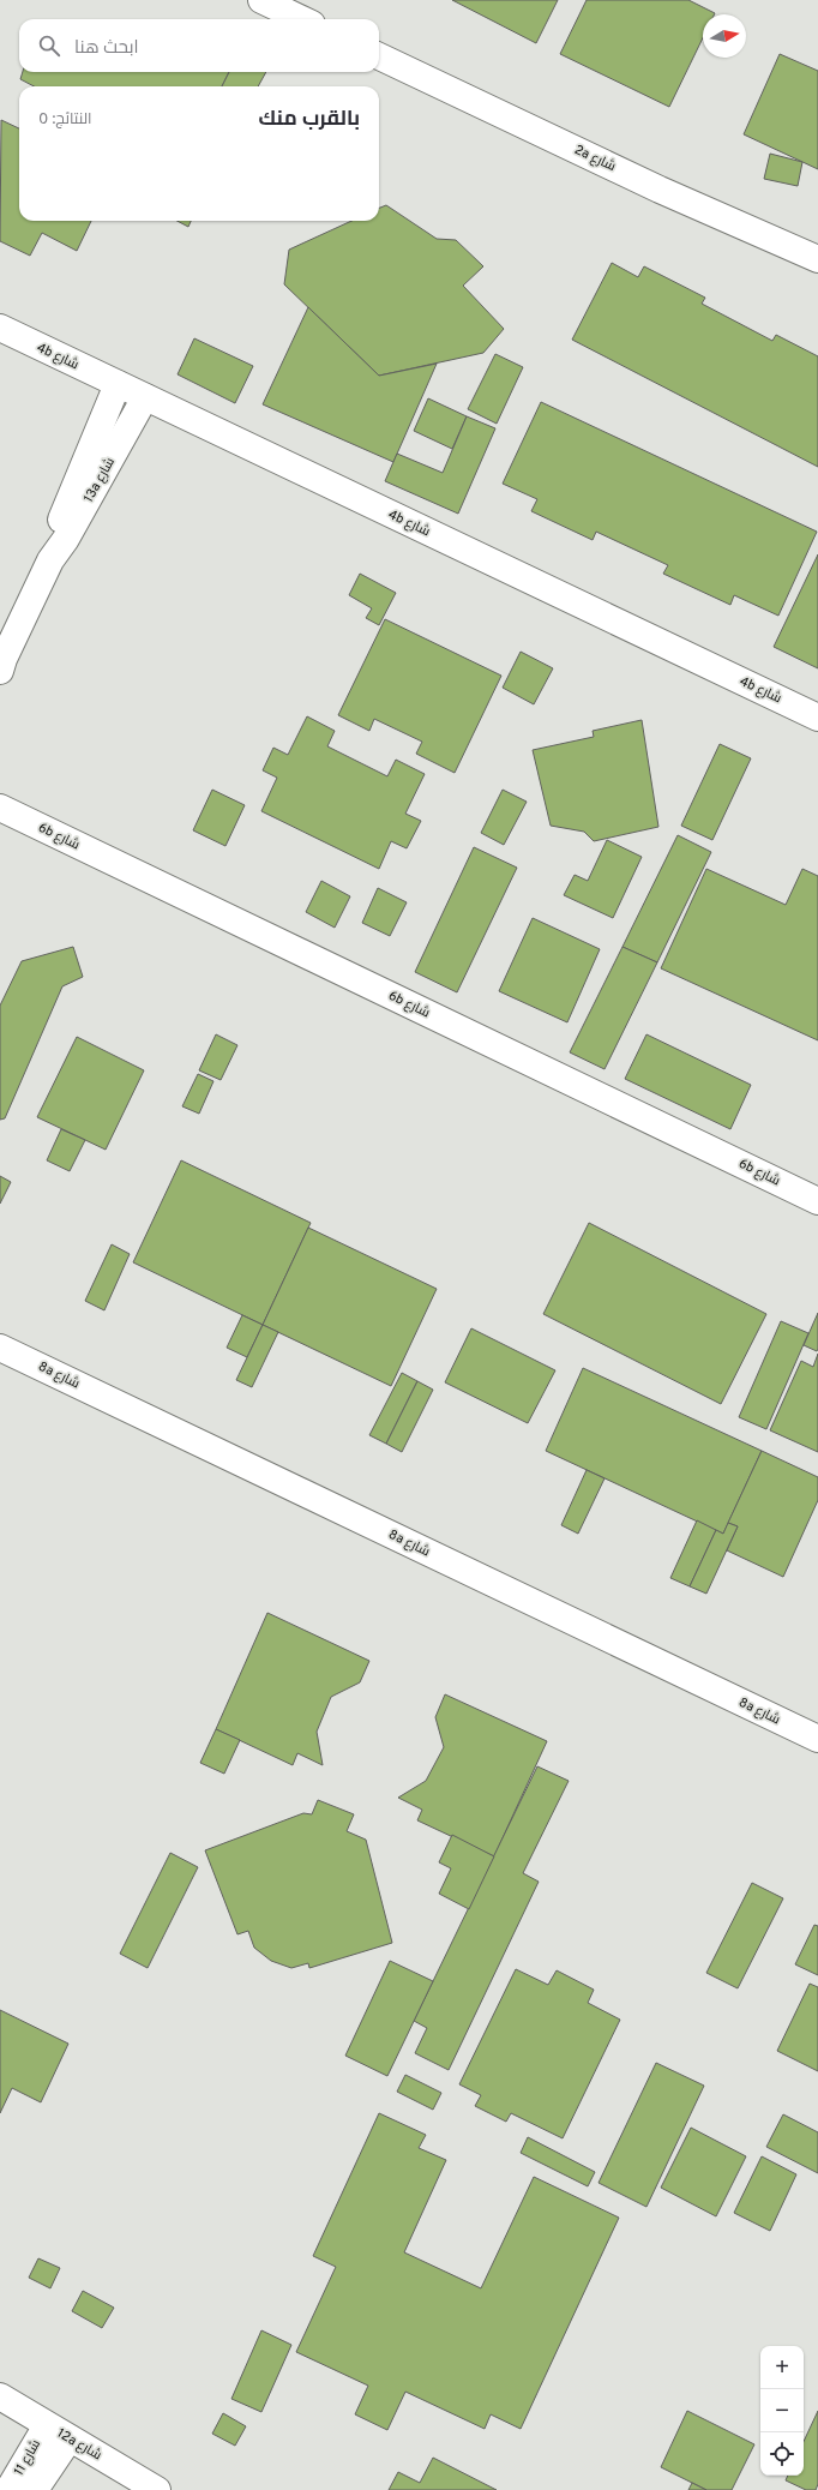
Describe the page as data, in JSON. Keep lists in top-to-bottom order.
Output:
{
  "streets": {
    "street": [
      "2a شارع",
      "4b شارع",
      "13a شارع",
      "6b شارع",
      "8a شارع",
      "12a شارع",
      "شارع 11"
    ]
  },
  "crossings": [
    ["4b شارع", "13a شارع"],
    ["12a شارع", "شارع 11"]
  ],
  "north": "right",
  "page": {
    "search": "ابحث هنا",
    "heading": ["بالقرب منك", "النتائج: 0"],
    "map_buttons": ["+", "−"]
  }
}
